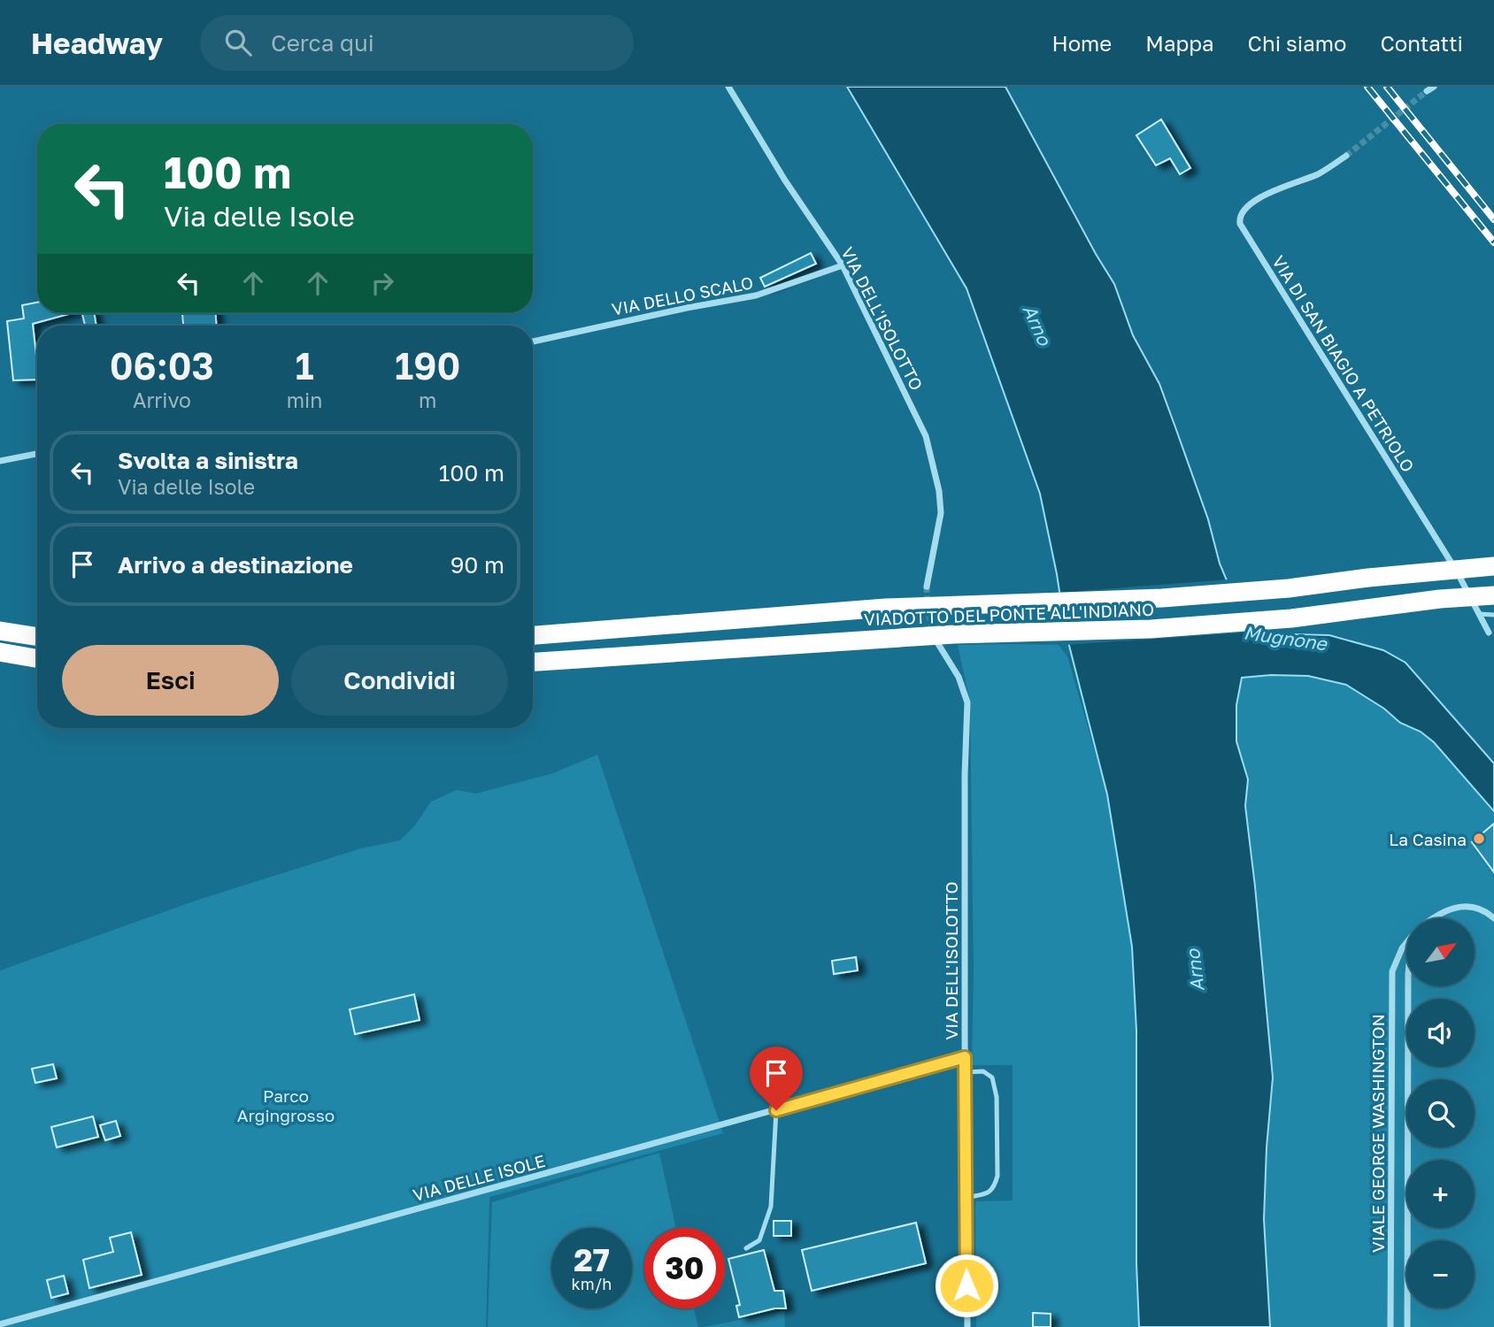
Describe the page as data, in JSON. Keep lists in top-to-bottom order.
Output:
{
  "streets": {
    "highway": ["VIADOTTO DEL PONTE ALL'INDIANO"],
    "street": [
      "VIA DELLO SCALO",
      "VIA DELL'ISOLOTTO",
      "VIA DI SAN BIAGIO A PETRIOLO",
      "VIALE GEORGE WASHINGTON",
      "VIA DELLE ISOLE"
    ]
  },
  "crossings": [
    ["VIA DELLO SCALO", "VIA DELL'ISOLOTTO"],
    ["VIA DELL'ISOLOTTO", "VIA DELLE ISOLE"]
  ],
  "water": ["Arno", "Mugnone"],
  "parks": ["Parco Argingrosso"],
  "places": ["La Casina"],
  "north": "top right",
  "page": {
    "header": "Headway",
    "search": "Cerca qui",
    "nav": [
      "Home",
      "Mappa",
      "Chi siamo",
      "Contatti"
    ],
    "turn": ["100 m", "Via delle Isole"],
    "eta": [
      "06:03",
      "Arrivo",
      "1",
      "min",
      "190",
      "m"
    ],
    "list": [
      {
        "name": "Svolta a sinistra",
        "note": "Via delle Isole",
        "value": "100 m"
      },
      {
        "name": "Arrivo a destinazione",
        "value": "90 m"
      }
    ],
    "buttons": ["Esci", "Condividi"],
    "map_buttons": ["+", "−"],
    "speed": "27 km/h",
    "limit": "30"
  }
}
